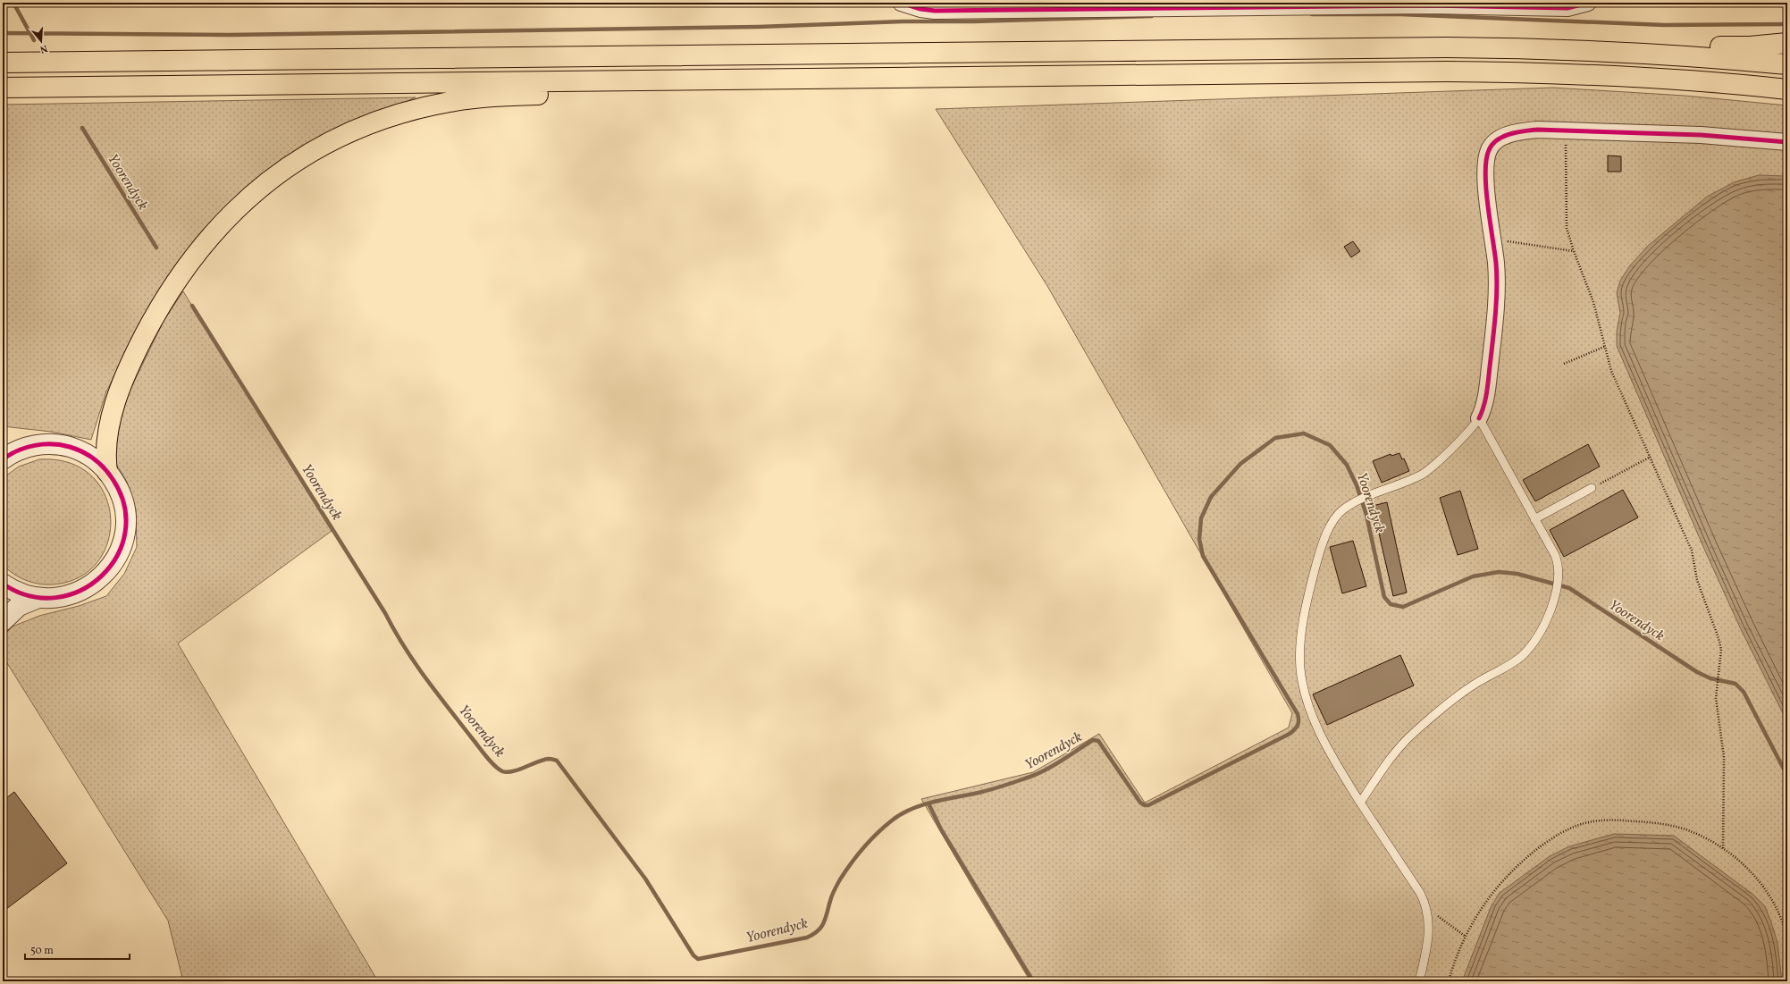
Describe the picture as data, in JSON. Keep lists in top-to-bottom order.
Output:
{
  "water": ["Yoorendyck"],
  "scale_bar": "50 m",
  "north": "bottom"
}
